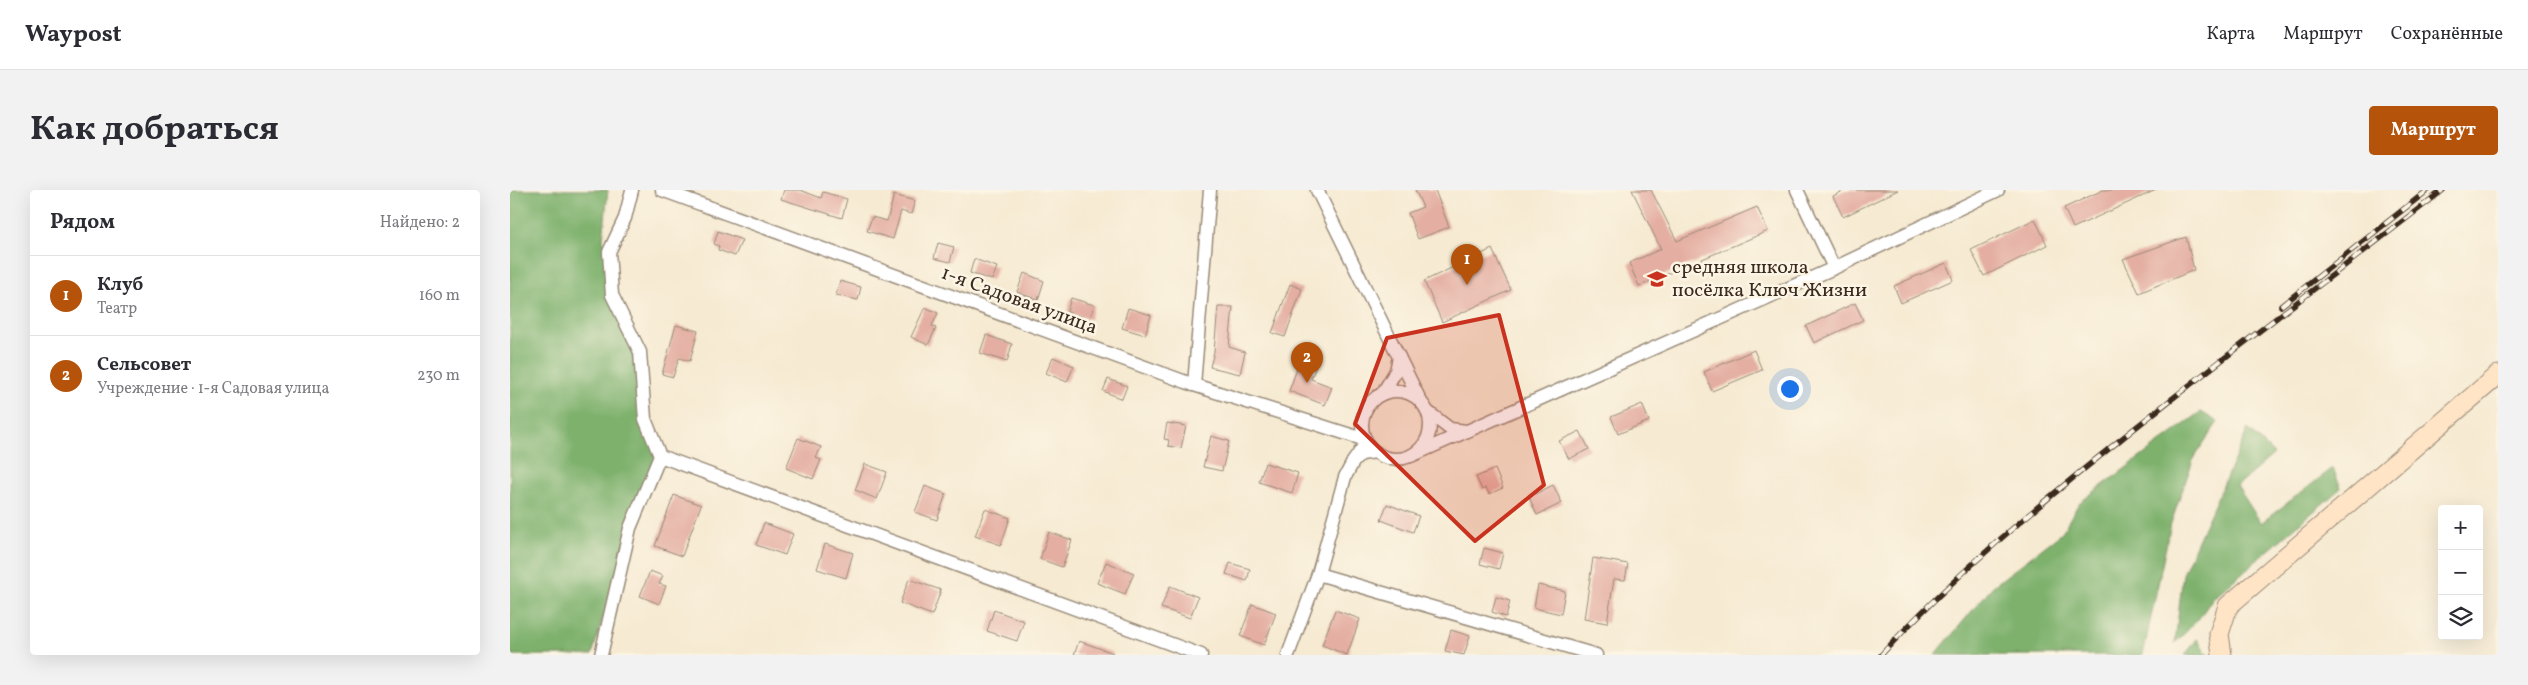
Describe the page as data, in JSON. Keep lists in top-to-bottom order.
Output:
{
  "streets": {
    "street": ["1-я Садовая улица"]
  },
  "places": {
    "school or university": ["средняя школа посёлка Ключ Жизни"]
  },
  "page": {
    "header": "Waypost",
    "nav": ["Карта", "Маршрут", "Сохранённые"],
    "title": "Как добраться",
    "buttons": "Маршрут",
    "heading": ["Рядом", "Найдено: 2"],
    "pins": ["1", "2"],
    "list": [
      {
        "mark": "1",
        "name": "Клуб",
        "note": "Театр",
        "value": "160 m"
      },
      {
        "mark": "2",
        "name": "Сельсовет",
        "note": "Учреждение · 1-я Садовая улица",
        "value": "230 m"
      }
    ],
    "map_buttons": ["+", "−"]
  }
}
